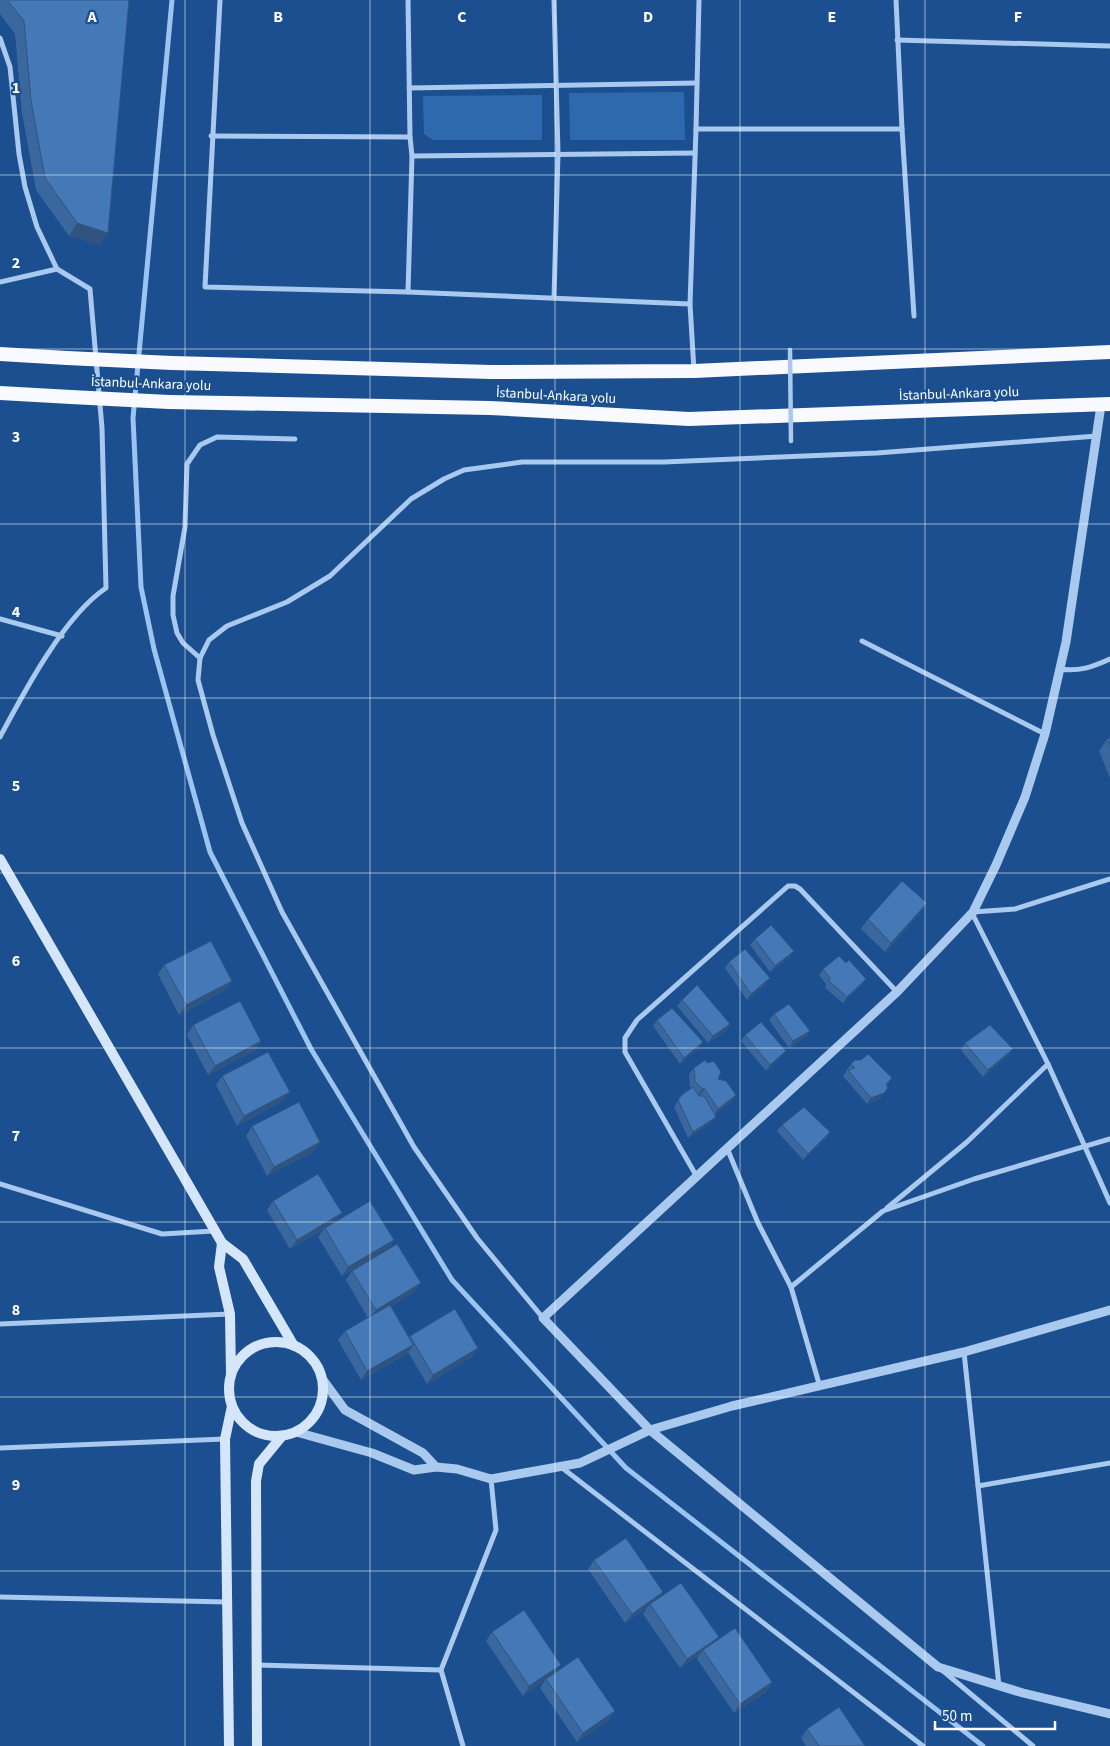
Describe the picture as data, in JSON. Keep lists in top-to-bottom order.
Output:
{
  "streets": {
    "highway": ["İstanbul-Ankara yolu"]
  },
  "scale_bar": "50 m",
  "grid": {
    "columns": [
      "A",
      "B",
      "C",
      "D",
      "E",
      "F"
    ],
    "rows": [
      "1",
      "2",
      "3",
      "4",
      "5",
      "6",
      "7",
      "8",
      "9"
    ]
  }
}
